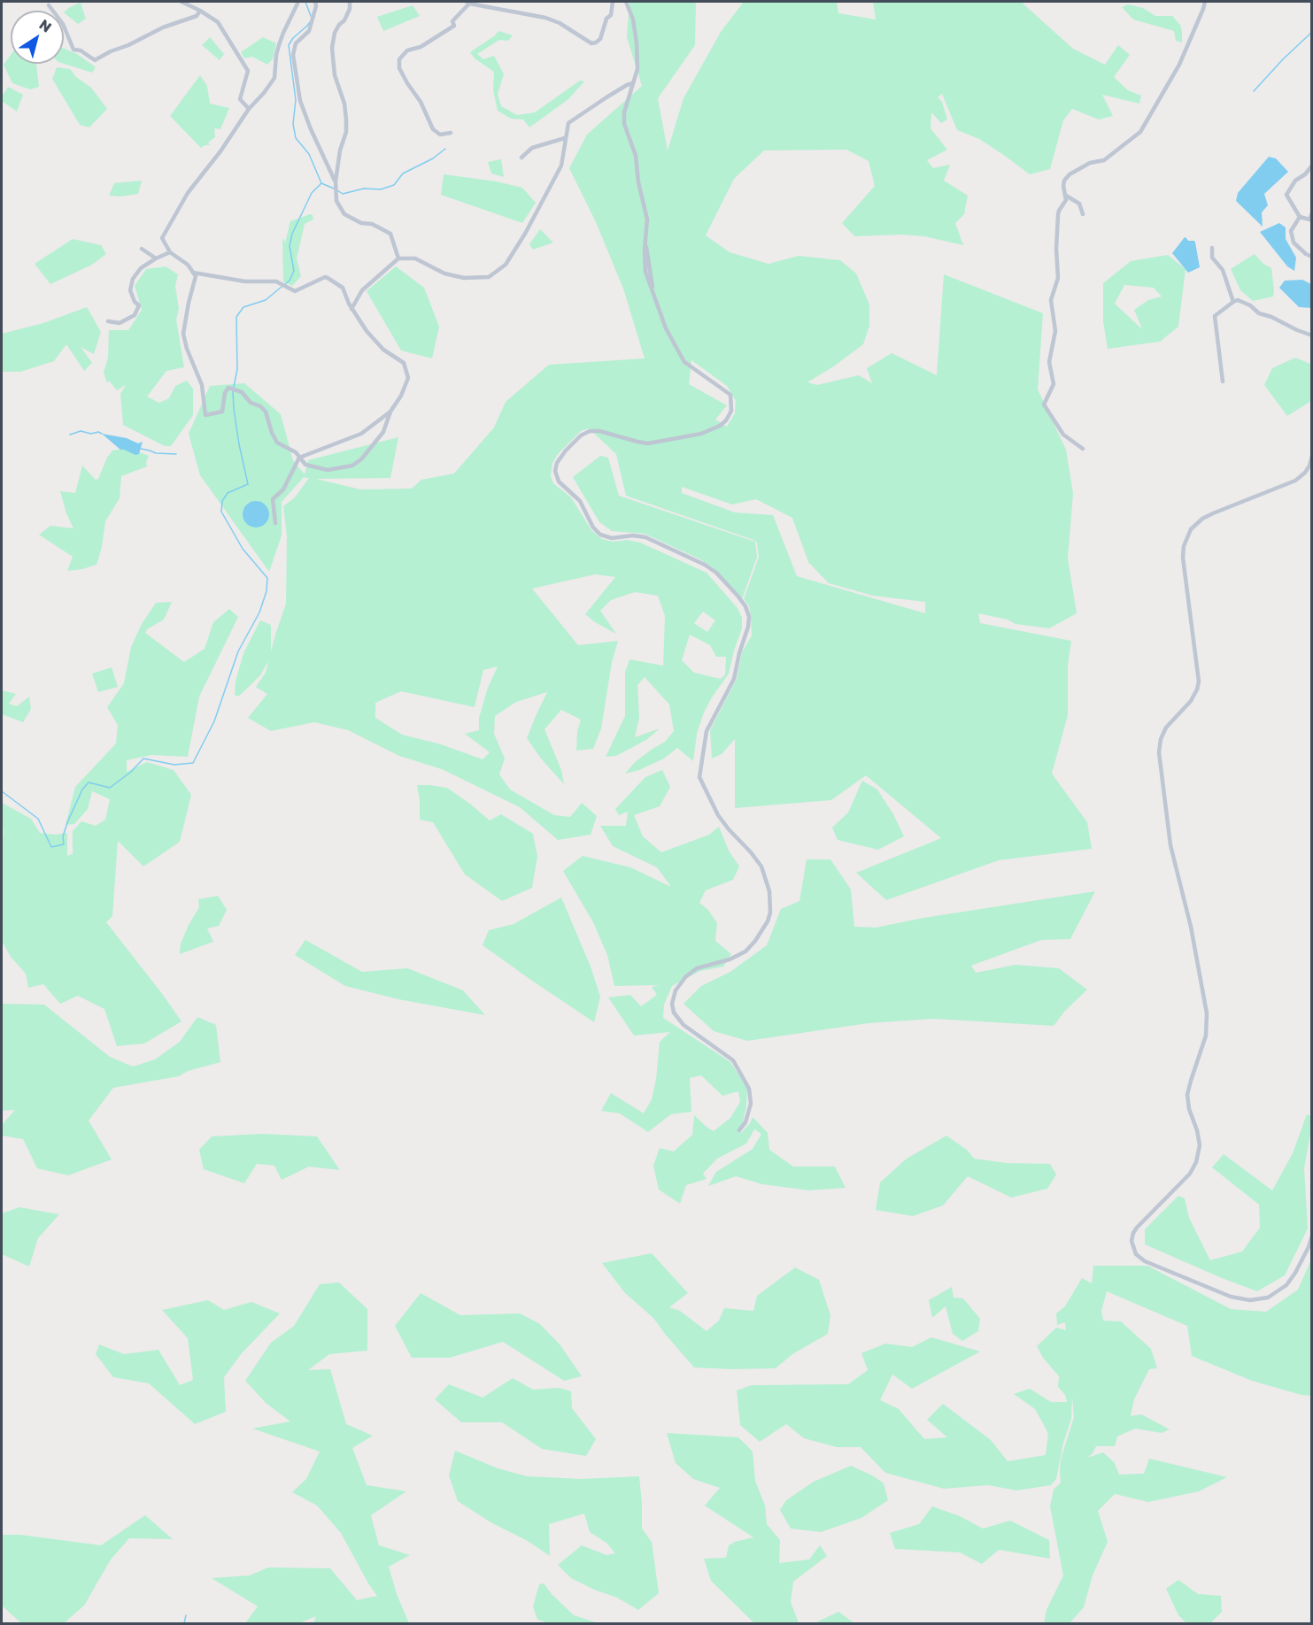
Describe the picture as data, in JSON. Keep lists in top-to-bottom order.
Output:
{
  "north": "top right"
}
